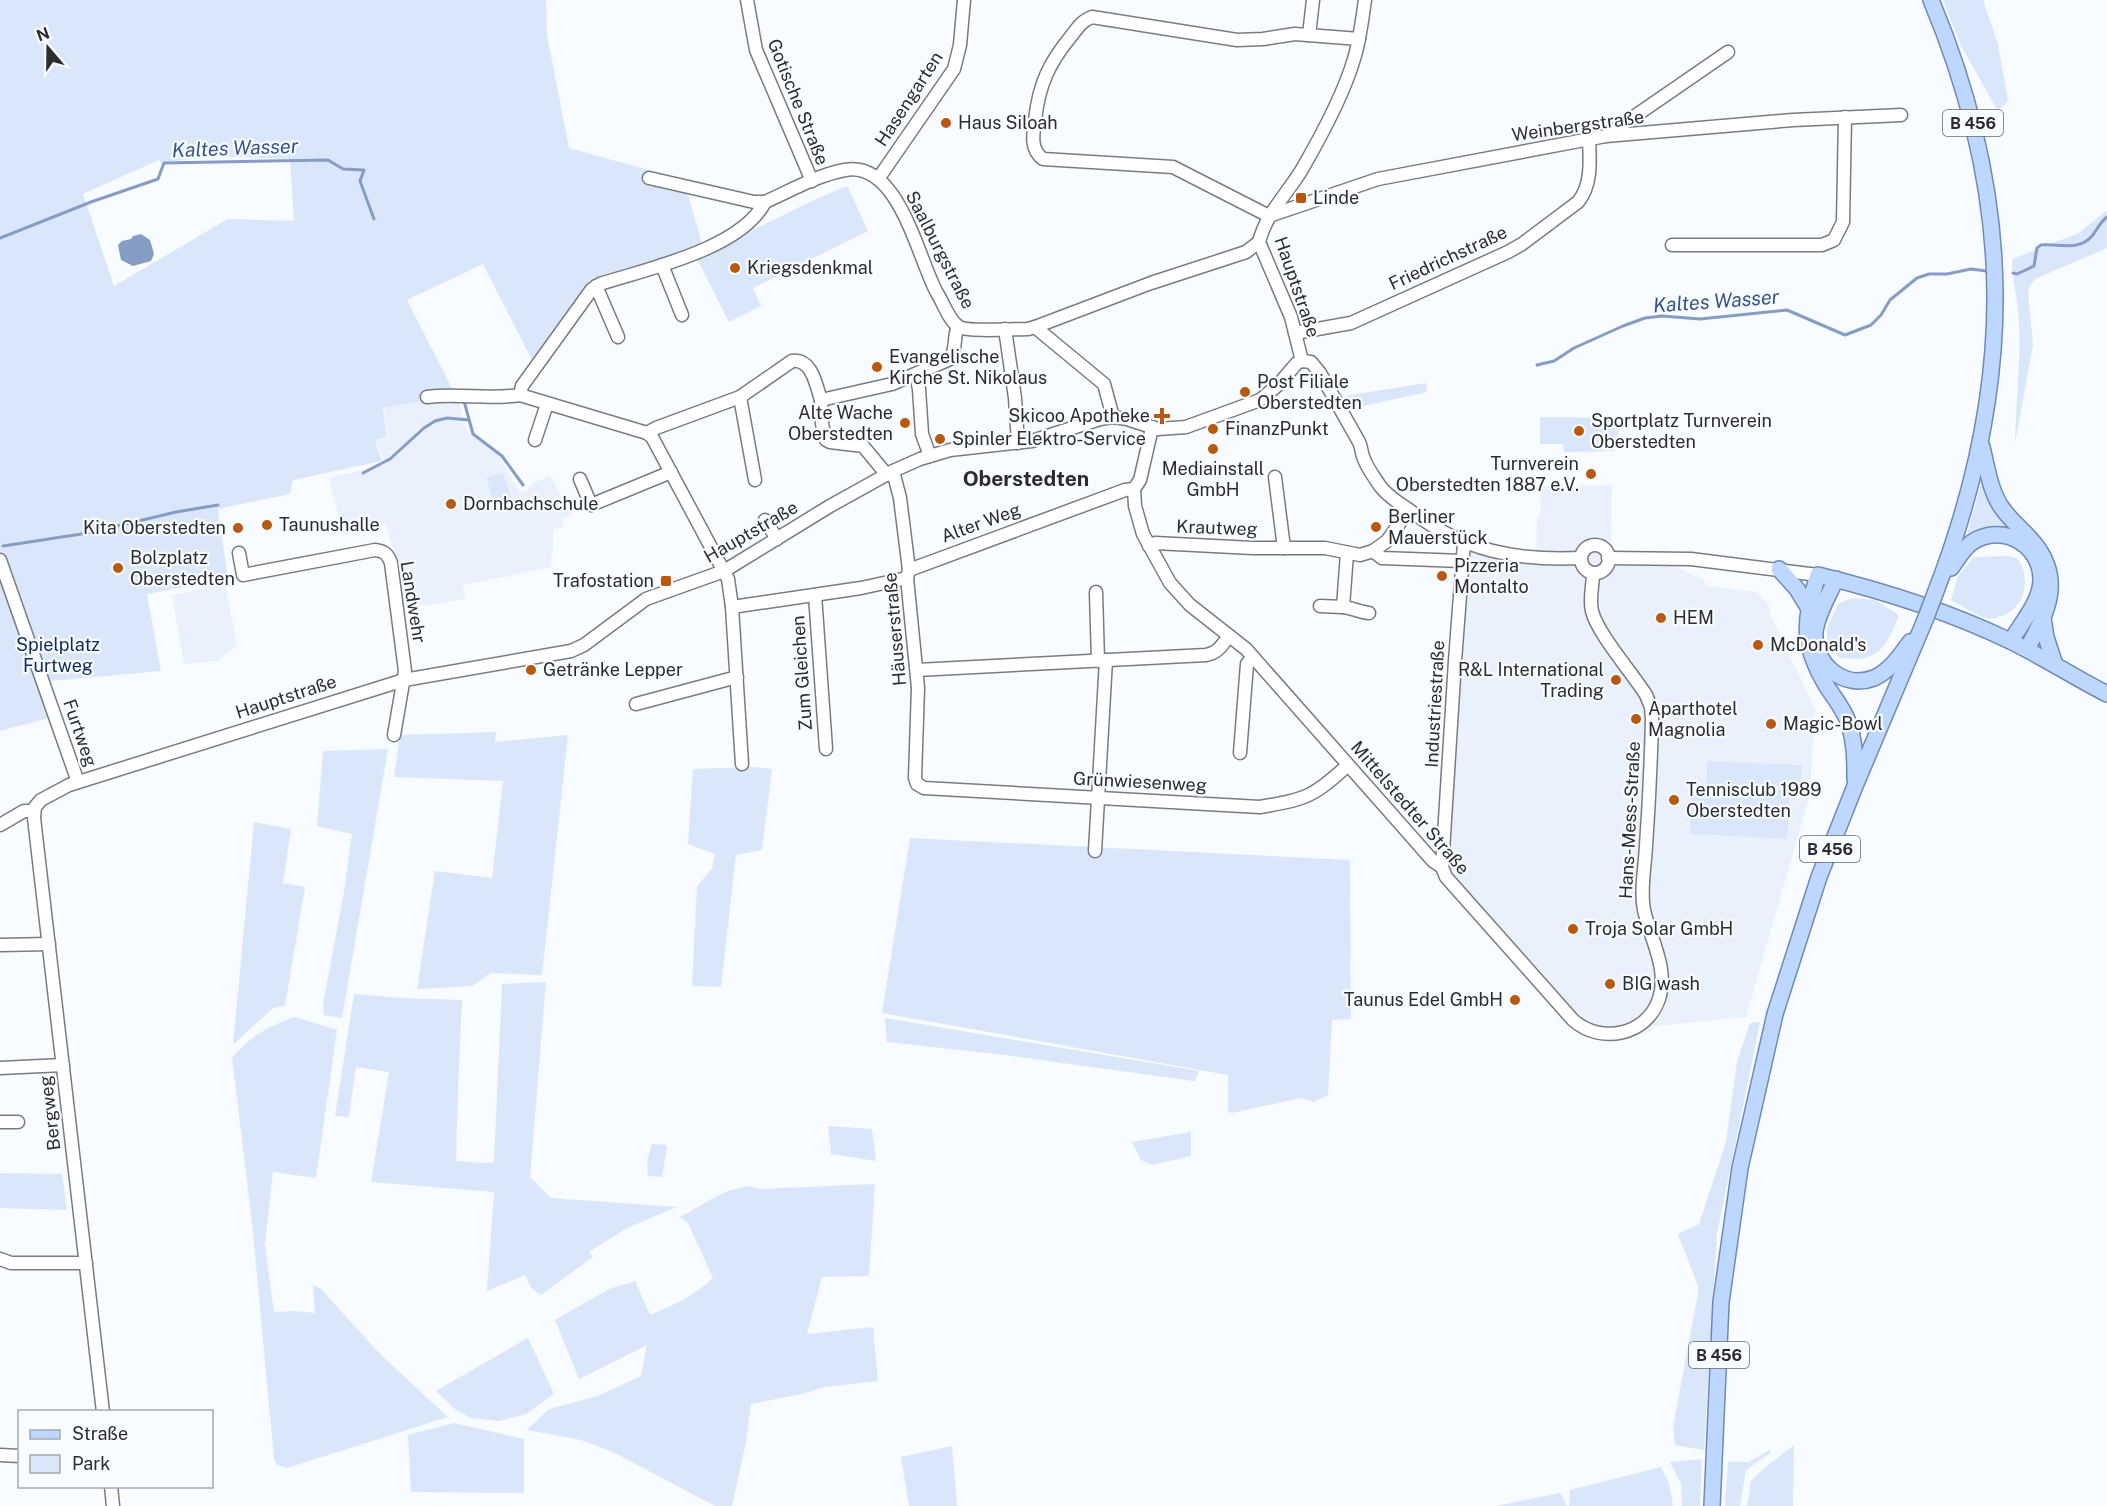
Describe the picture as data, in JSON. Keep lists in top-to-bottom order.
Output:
{
  "streets": {
    "main road": ["B 456"],
    "street": [
      "Hasengarten",
      "Gotische Straße",
      "Weinbergstraße",
      "Saalburgstraße",
      "Friedrichstraße",
      "Hauptstraße",
      "Alter Weg",
      "Krautweg",
      "Landwehr",
      "Häuserstraße",
      "Zum Gleichen",
      "Industriestraße",
      "Furtweg",
      "Grünwiesenweg",
      "Mittelstedter Straße",
      "Hans-Mess-Straße",
      "Bergweg"
    ]
  },
  "crossings": [
    ["Hasengarten", "Saalburgstraße"],
    ["Weinbergstraße", "Friedrichstraße"],
    ["Weinbergstraße", "Hauptstraße"],
    ["Saalburgstraße", "Hauptstraße"],
    ["Friedrichstraße", "Hauptstraße"],
    ["Hauptstraße", "Landwehr"],
    ["Hauptstraße", "Häuserstraße"],
    ["Hauptstraße", "Furtweg"],
    ["Hauptstraße", "Mittelstedter Straße"],
    ["Hauptstraße", "Bergweg"],
    ["Alter Weg", "Häuserstraße"],
    ["Alter Weg", "Zum Gleichen"],
    ["Alter Weg", "Mittelstedter Straße"],
    ["Krautweg", "Industriestraße"],
    ["Krautweg", "Mittelstedter Straße"],
    ["Häuserstraße", "Grünwiesenweg"],
    ["Industriestraße", "Mittelstedter Straße"],
    ["Grünwiesenweg", "Mittelstedter Straße"],
    ["Mittelstedter Straße", "Hans-Mess-Straße"]
  ],
  "districts": ["Oberstedten"],
  "water": ["Kaltes Wasser"],
  "parks": ["Spielplatz Furtweg"],
  "places": {
    "other": [
      "Haus Siloah",
      "Kriegsdenkmal",
      "Evangelische Kirche St. Nikolaus",
      "Post Filiale Oberstedten",
      "Alte Wache Oberstedten",
      "FinanzPunkt",
      "Sportplatz Turnverein Oberstedten",
      "Spinler Elektro-Service",
      "Mediainstall GmbH",
      "Turnverein Oberstedten 1887 e.V.",
      "Dornbachschule",
      "Taunushalle",
      "Berliner Mauerstück",
      "Kita Oberstedten",
      "Bolzplatz Oberstedten",
      "Pizzeria Montalto",
      "HEM",
      "McDonald's",
      "Getränke Lepper",
      "R&L International Trading",
      "Aparthotel Magnolia",
      "Magic-Bowl",
      "Tennisclub 1989 Oberstedten",
      "Troja Solar GmbH",
      "BIG wash",
      "Taunus Edel GmbH"
    ],
    "transit": ["Linde", "Trafostation"],
    "health": ["Skicoo Apotheke"]
  },
  "legend": ["Straße", "Park"],
  "north": "top"
}
